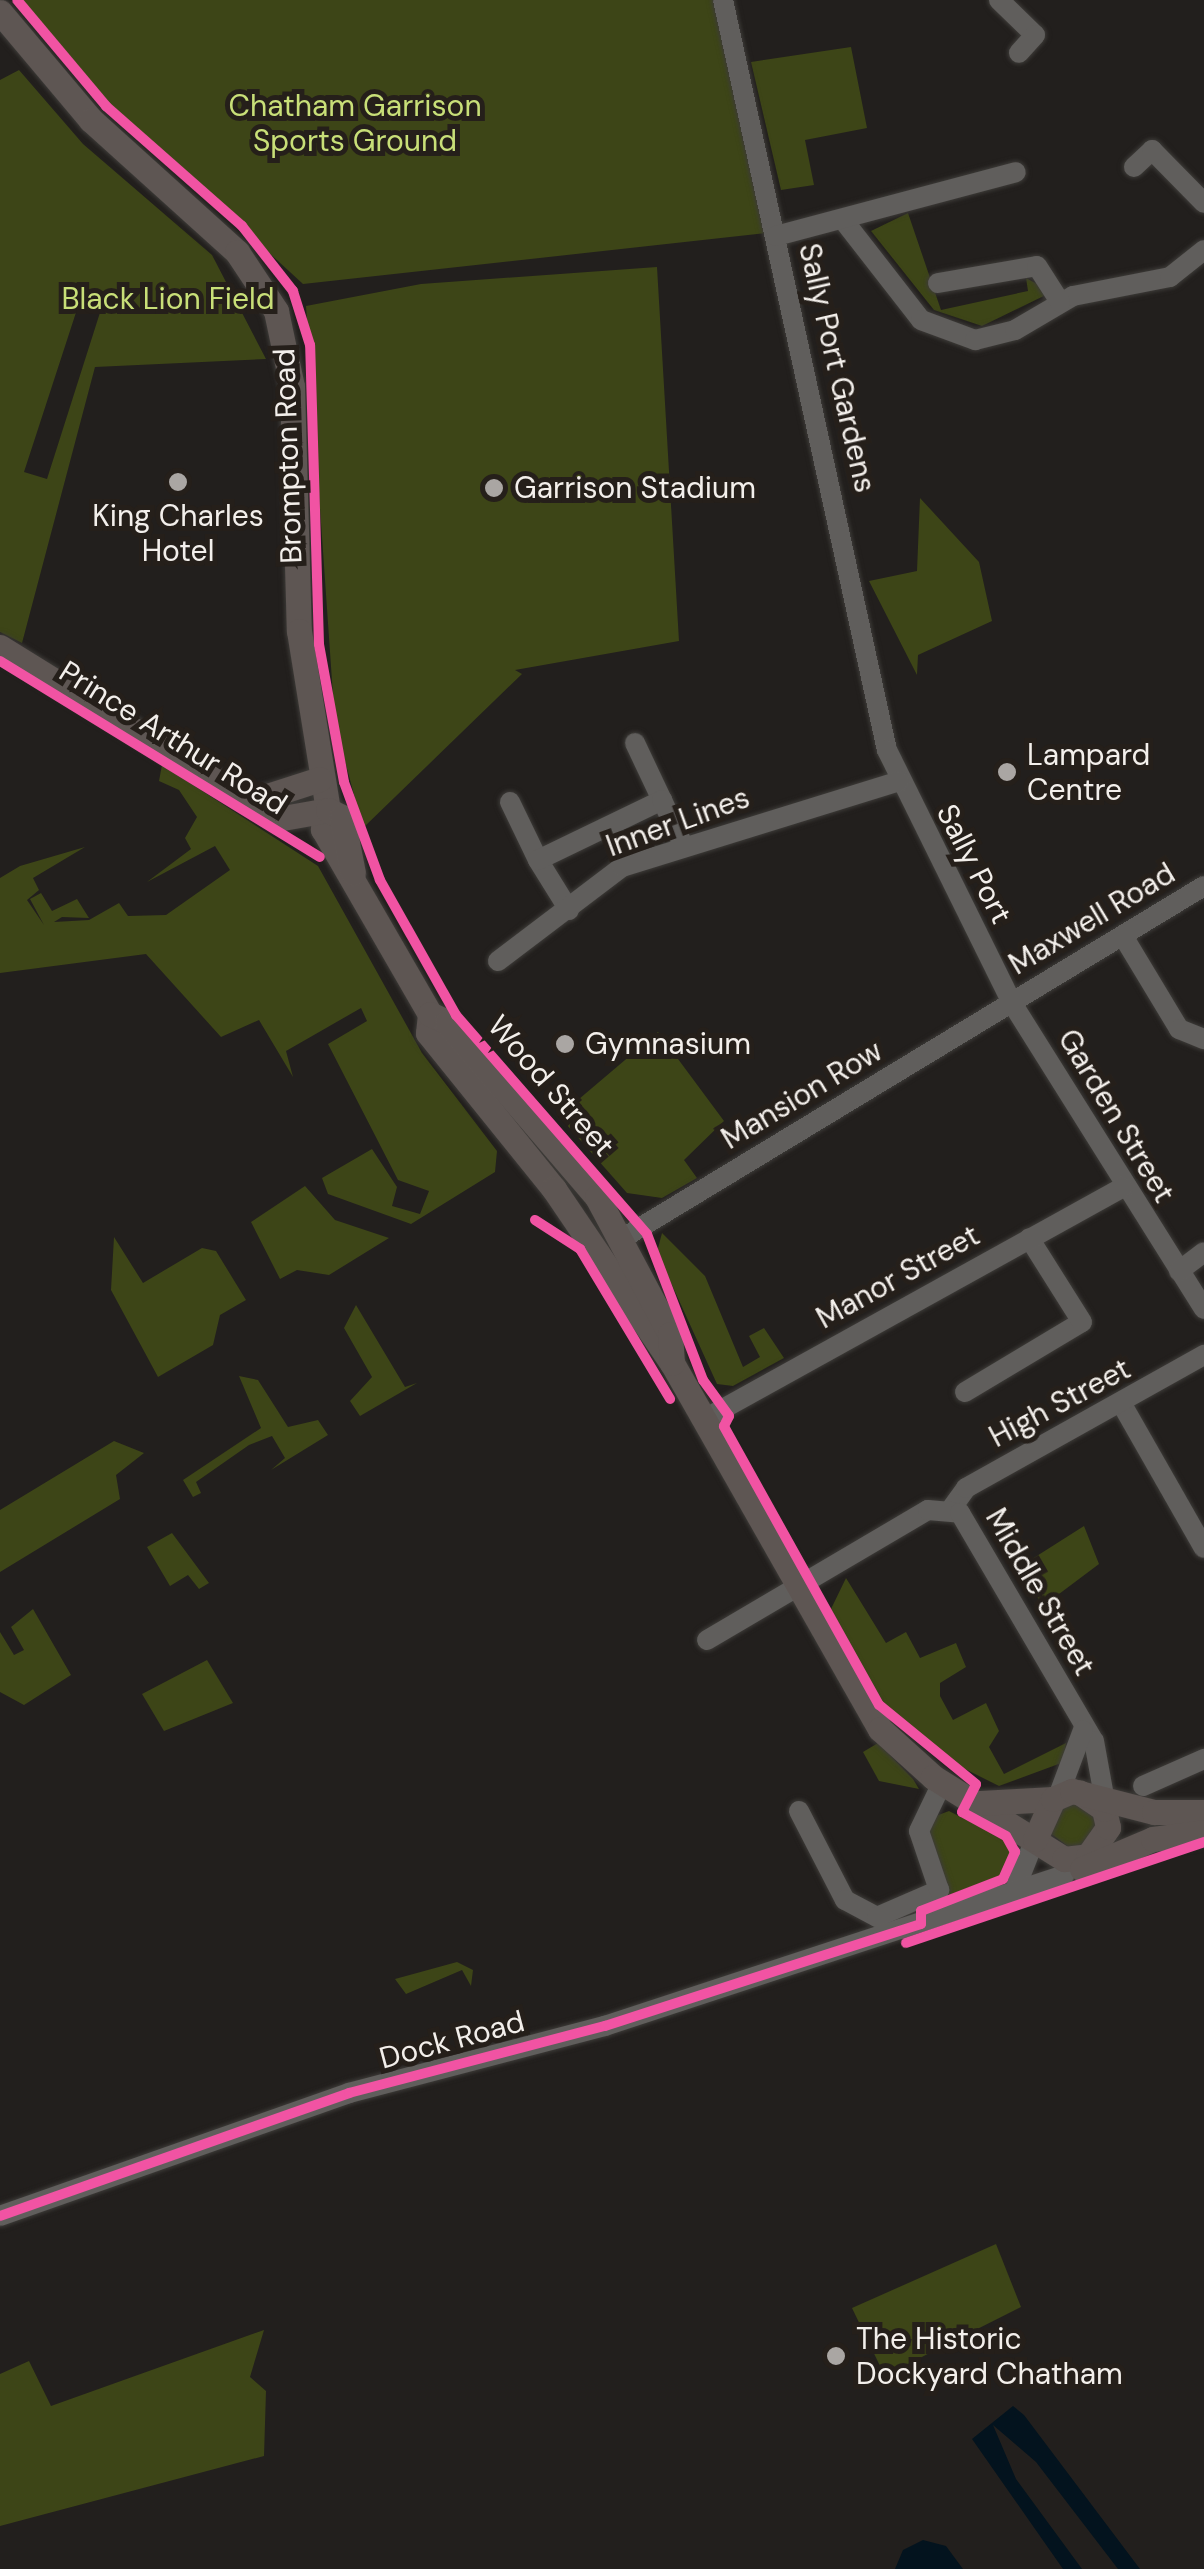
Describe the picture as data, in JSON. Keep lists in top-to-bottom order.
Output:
{
  "streets": {
    "main road": [
      "Brompton Road",
      "Prince Arthur Road",
      "Wood Street",
      "Dock Road"
    ],
    "street": [
      "Sally Port Gardens",
      "Inner Lines",
      "Sally Port",
      "Maxwell Road",
      "Mansion Row",
      "Garden Street",
      "Manor Street",
      "High Street",
      "Middle Street"
    ]
  },
  "crossings": [
    ["Sally Port Gardens", "Sally Port"],
    ["Brompton Road", "Prince Arthur Road"],
    ["Brompton Road", "Wood Street"],
    ["Prince Arthur Road", "Wood Street"],
    ["Inner Lines", "Sally Port"],
    ["Sally Port", "Maxwell Road"],
    ["Sally Port", "Mansion Row"],
    ["Sally Port", "Garden Street"],
    ["Maxwell Road", "Mansion Row"],
    ["Maxwell Road", "Garden Street"],
    ["Wood Street", "Mansion Row"],
    ["Wood Street", "Manor Street"],
    ["Wood Street", "Middle Street"],
    ["Wood Street", "Dock Road"],
    ["Mansion Row", "Garden Street"],
    ["Garden Street", "Manor Street"],
    ["High Street", "Middle Street"]
  ],
  "parks": ["Chatham Garrison Sports Ground", "Black Lion Field"],
  "places": [
    "King Charles Hotel",
    "Garrison Stadium",
    "Lampard Centre",
    "Gymnasium",
    "The Historic Dockyard Chatham"
  ]
}
